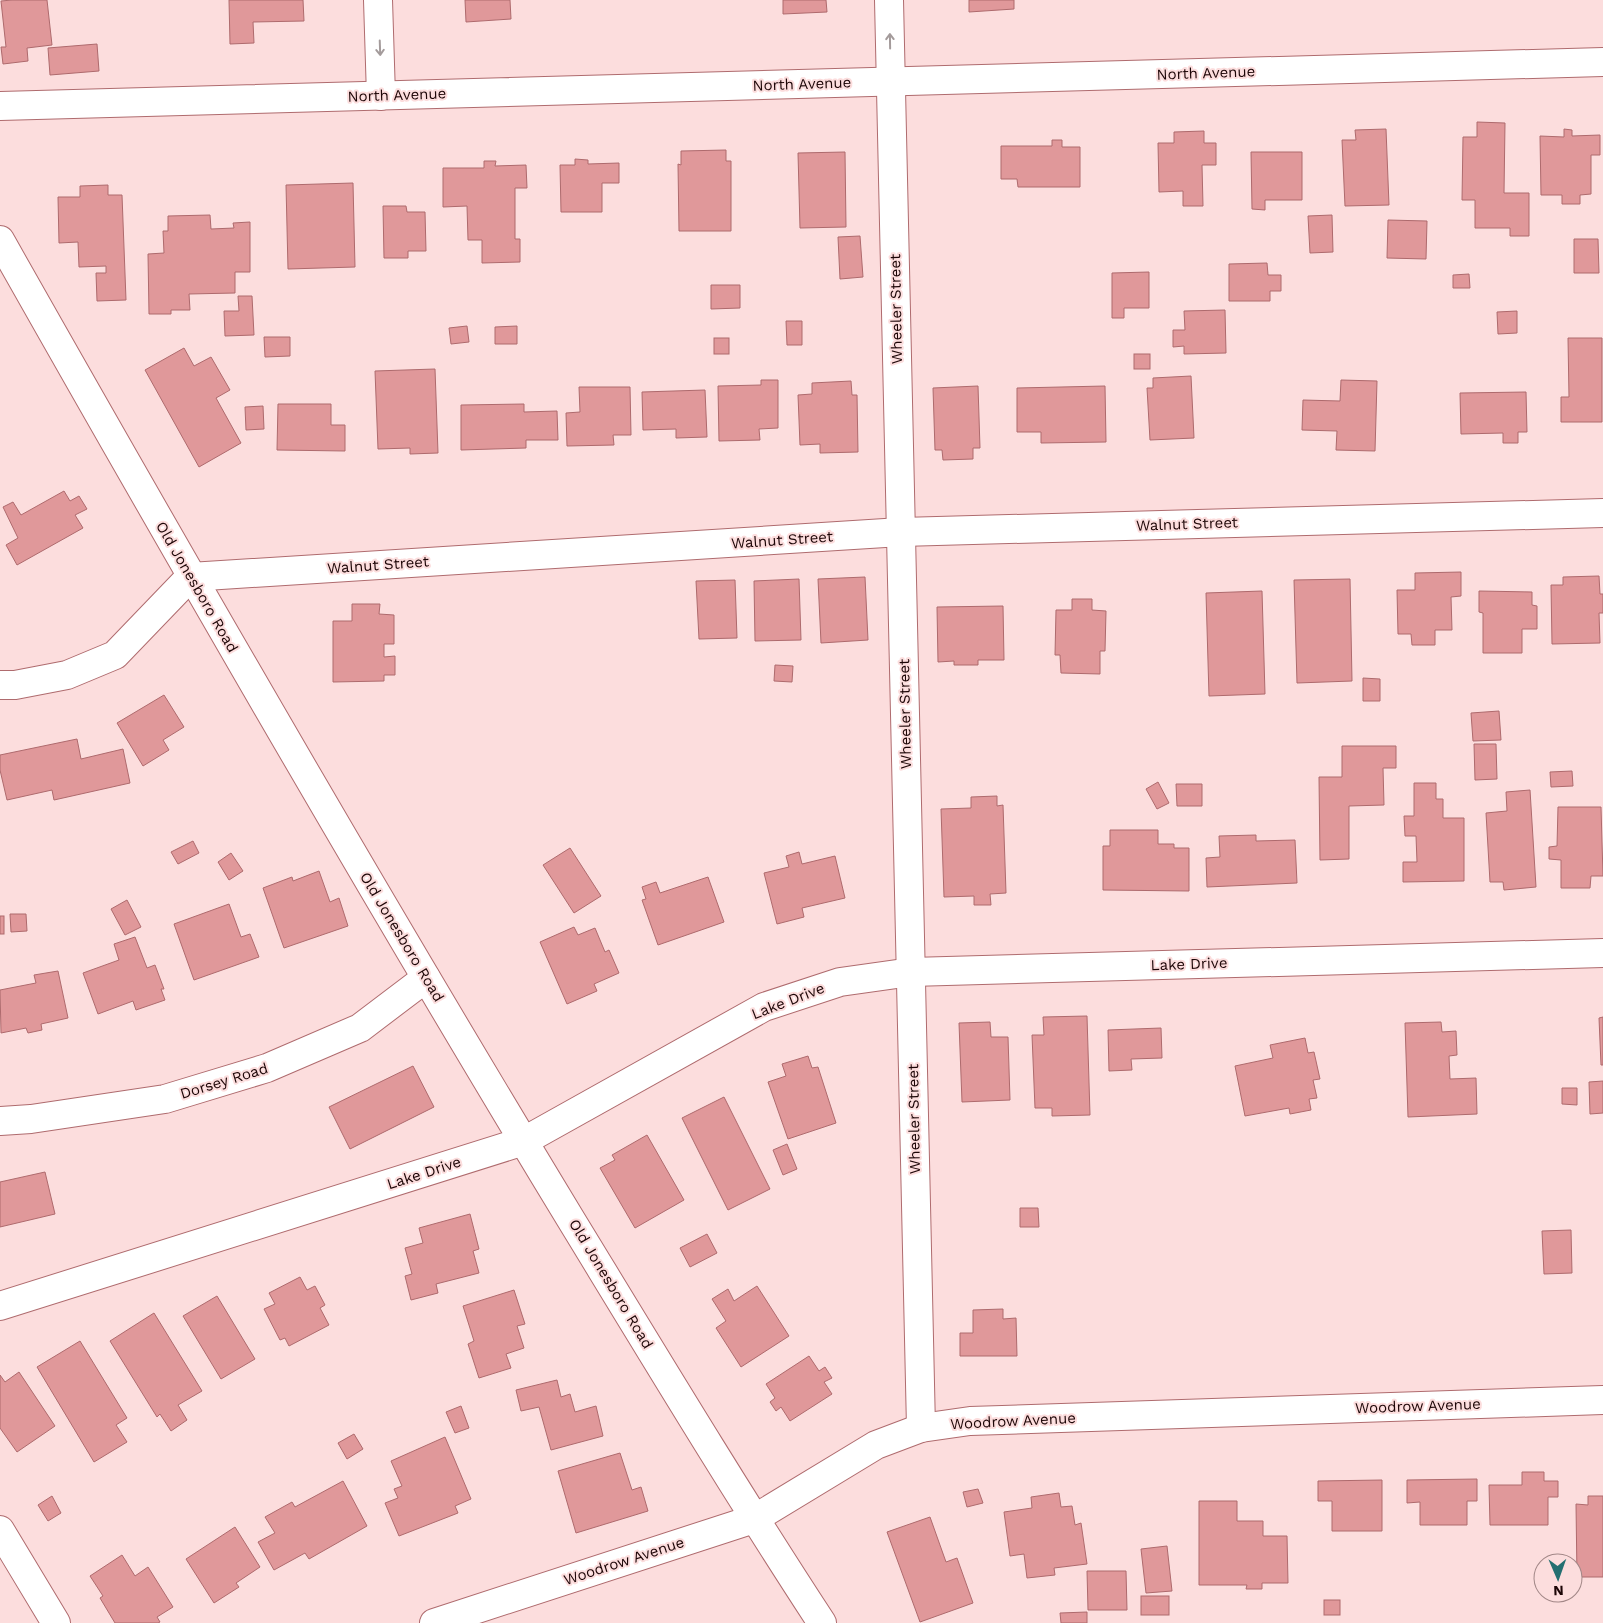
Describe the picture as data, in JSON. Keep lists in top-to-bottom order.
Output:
{
  "streets": {
    "street": [
      "North Avenue",
      "Wheeler Street",
      "Walnut Street",
      "Old Jonesboro Road",
      "Lake Drive",
      "Dorsey Road",
      "Woodrow Avenue"
    ]
  },
  "crossings": [
    ["North Avenue", "Wheeler Street"],
    ["Wheeler Street", "Walnut Street"],
    ["Wheeler Street", "Lake Drive"],
    ["Wheeler Street", "Woodrow Avenue"],
    ["Walnut Street", "Old Jonesboro Road"],
    ["Old Jonesboro Road", "Lake Drive"],
    ["Old Jonesboro Road", "Dorsey Road"],
    ["Old Jonesboro Road", "Woodrow Avenue"]
  ],
  "north": "bottom"
}
